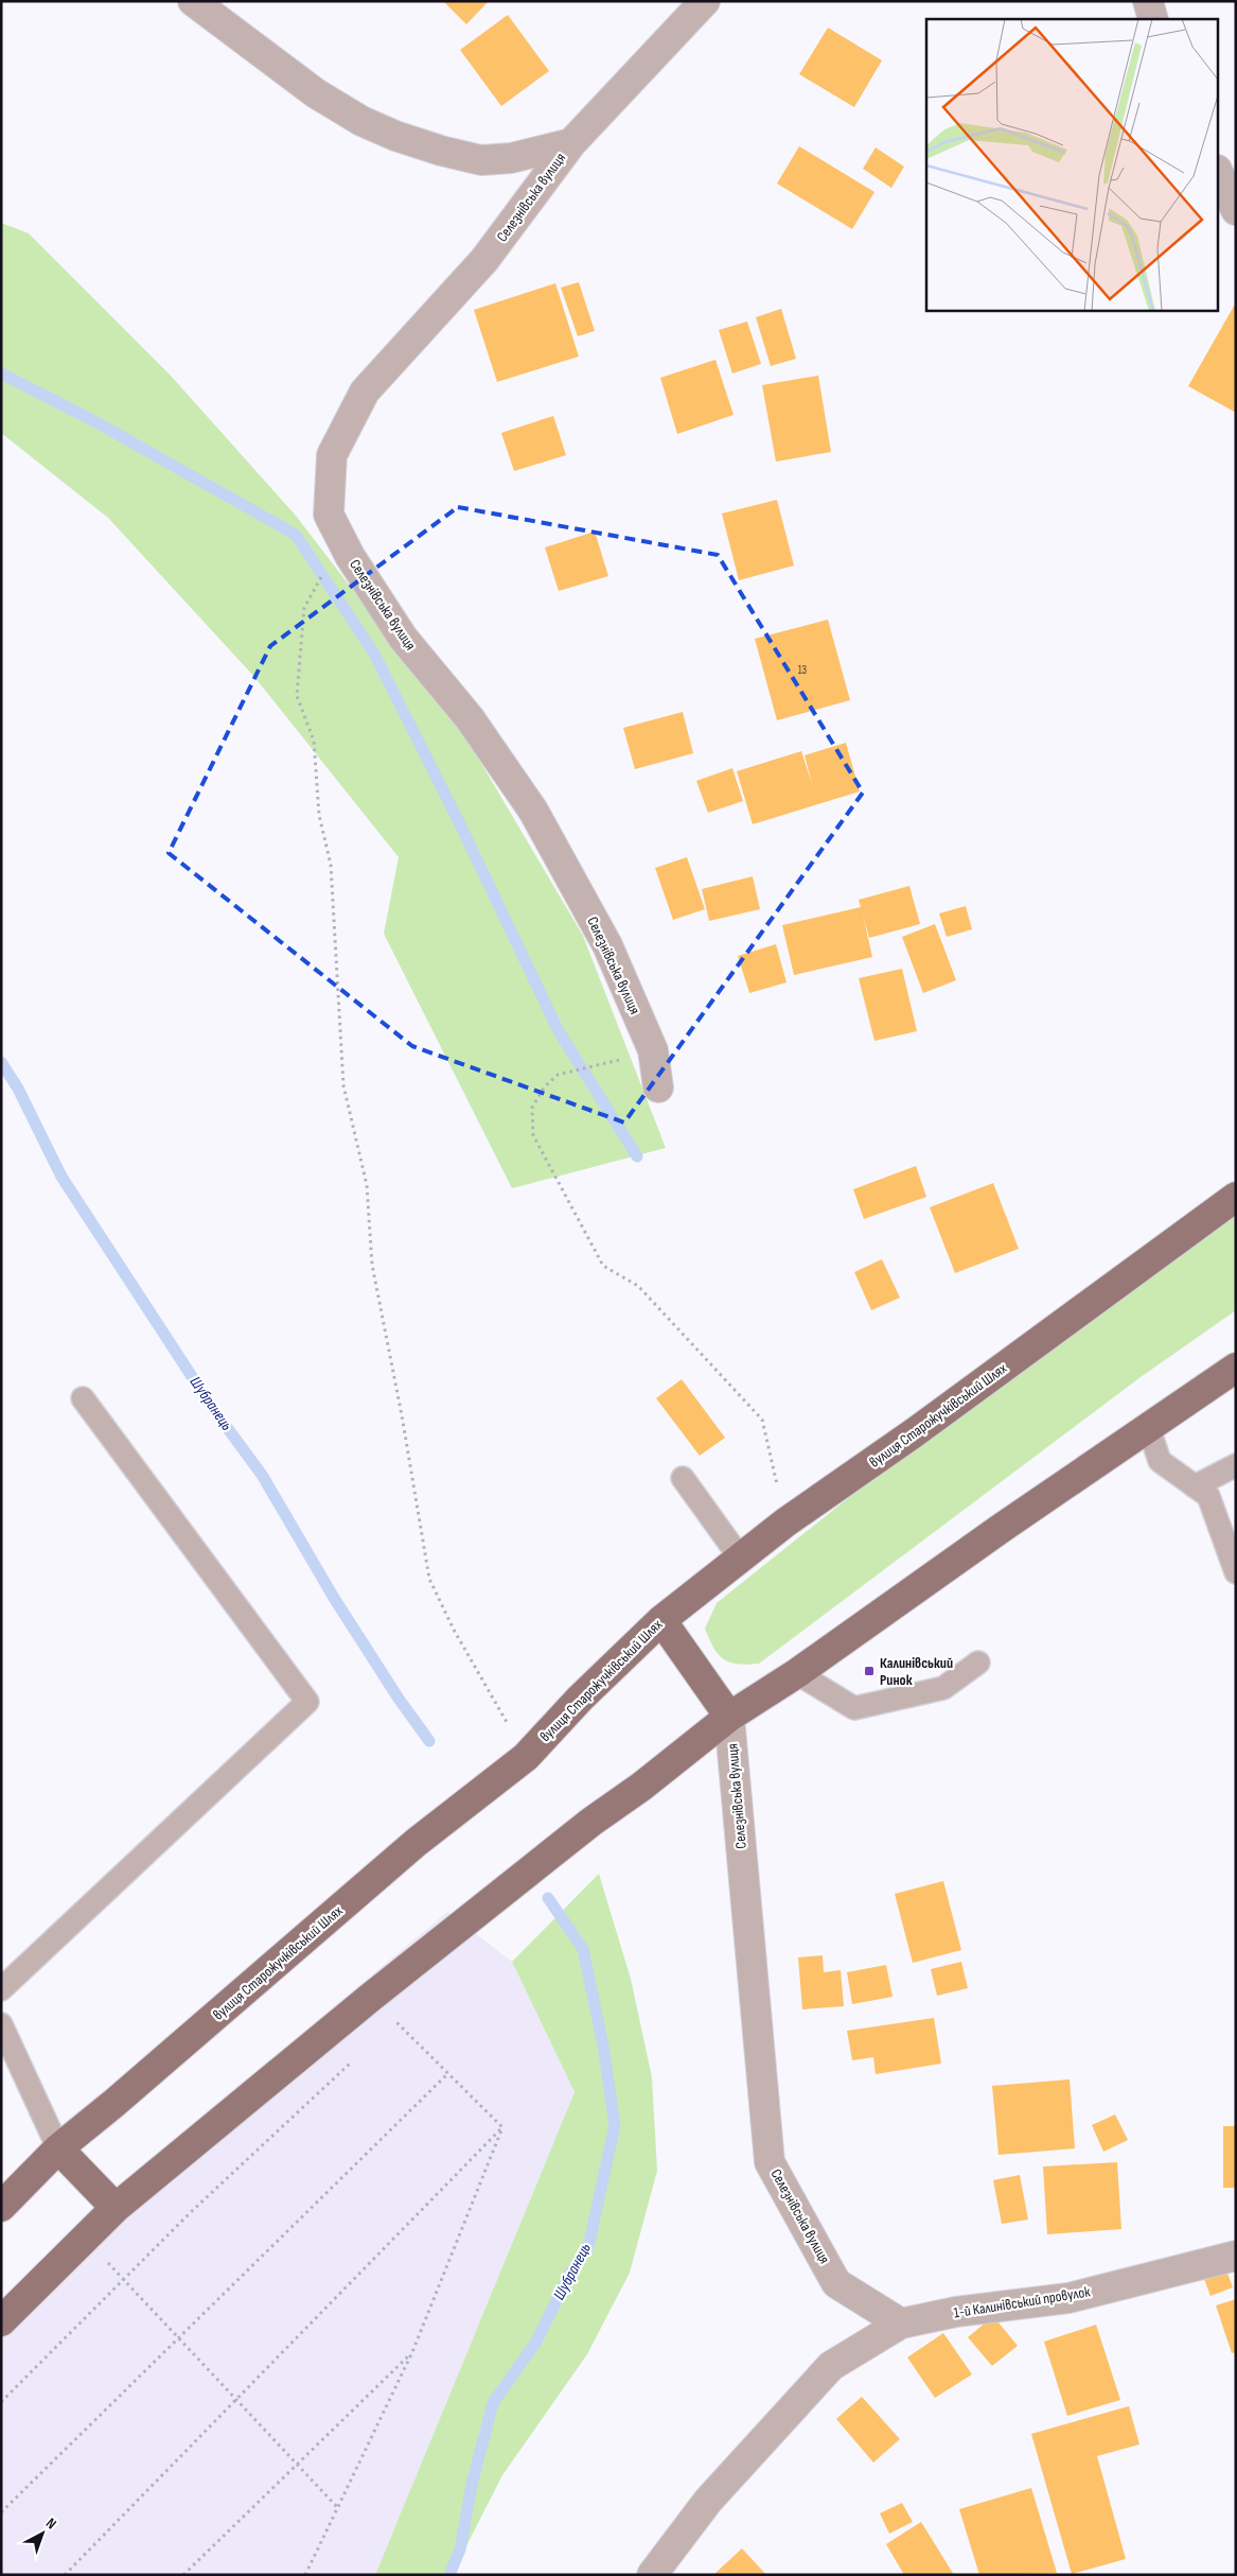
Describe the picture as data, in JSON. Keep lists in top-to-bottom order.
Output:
{
  "streets": {
    "main road": ["вулиця Старожучківський Шлях"],
    "street": ["Селезнівська вулиця", "1-й Калинівський провулок"]
  },
  "crossings": [
    ["Селезнівська вулиця", "1-й Калинівський провулок"]
  ],
  "water": ["Шубранець"],
  "places": {
    "transit": ["Калинівський Ринок"]
  },
  "house_numbers": ["13"],
  "north": "top right"
}
